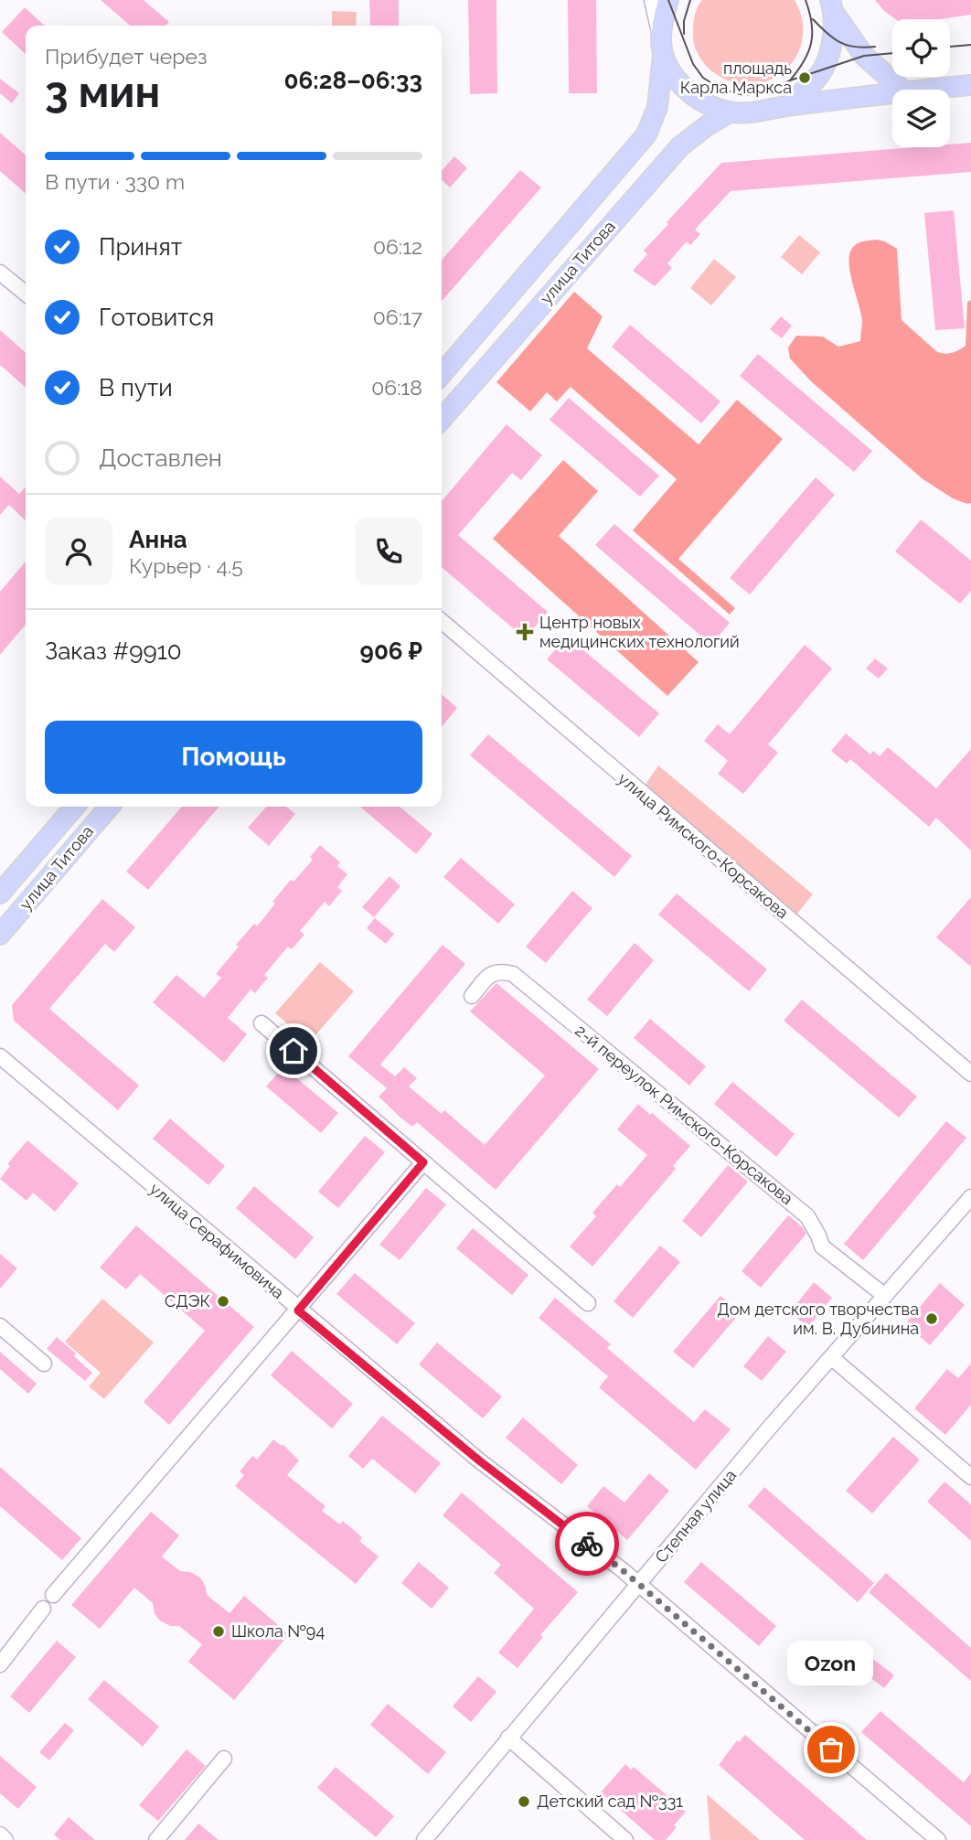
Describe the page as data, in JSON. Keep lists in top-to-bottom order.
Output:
{
  "streets": {
    "main road": ["улица Титова"],
    "street": [
      "улица Римского-Корсакова",
      "2-й переулок Римского-Корсакова",
      "улица Серафимовича",
      "Степная улица"
    ]
  },
  "crossings": [
    ["2-й переулок Римского-Корсакова", "Степная улица"],
    ["улица Серафимовича", "Степная улица"]
  ],
  "places": {
    "other": [
      "площадь Карла Маркса",
      "СДЭК",
      "Дом детского творчества им. В. Дубинина",
      "Школа №94",
      "Ozon",
      "Детский сад №331"
    ],
    "health": ["Центр новых медицинских технологий"]
  },
  "page": {
    "heading": ["3 мин", "Прибудет через", "06:28–06:33"],
    "panel": [
      "Анна",
      "Курьер · 4.5",
      "Заказ #9910",
      "906 ₽"
    ],
    "bar": "В пути · 330 m",
    "list": [
      ["Принят", "06:12"],
      ["Готовится", "06:17"],
      ["В пути", "06:18"],
      "Доставлен"
    ],
    "buttons": "Помощь",
    "bubble": "Ozon"
  }
}
